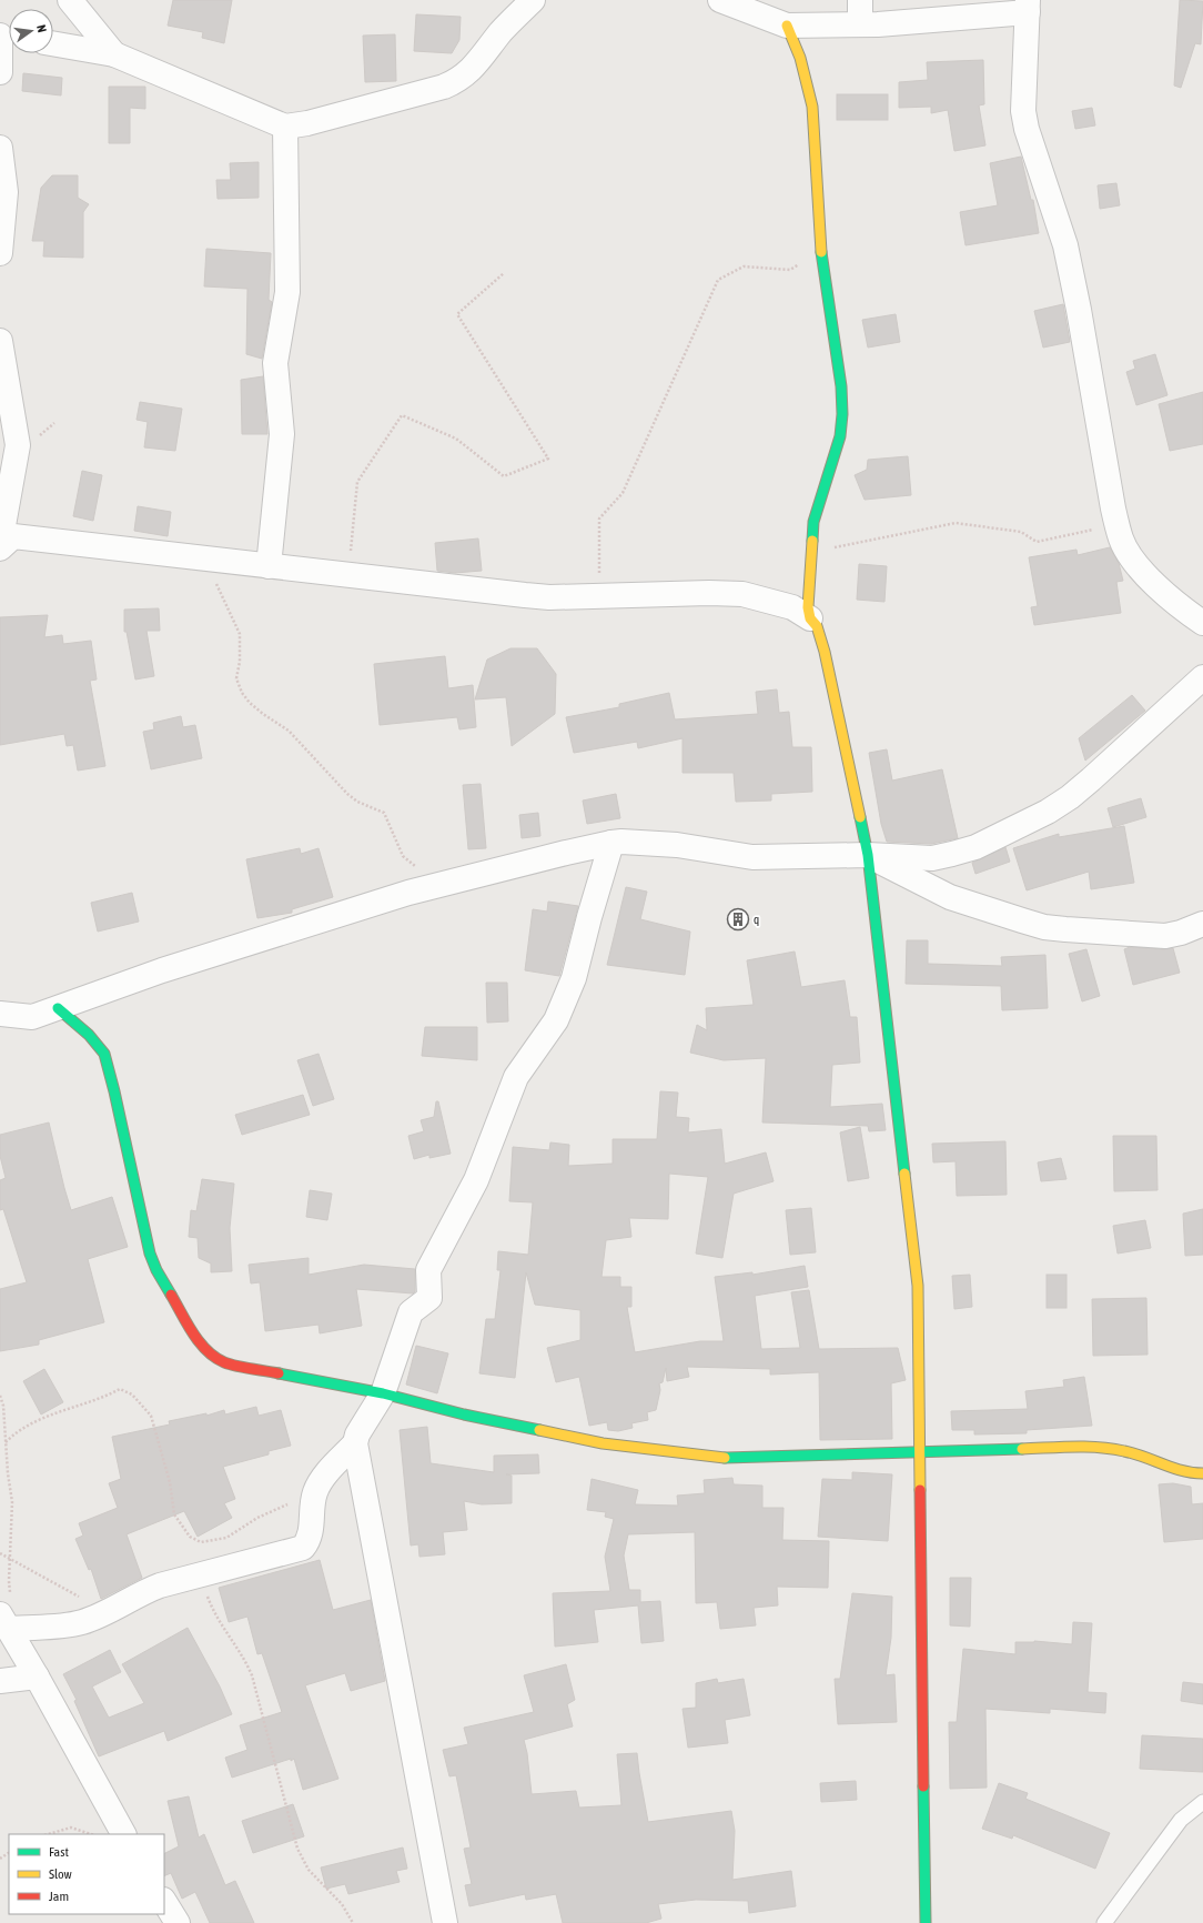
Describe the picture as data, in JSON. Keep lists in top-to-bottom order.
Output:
{
  "places": {
    "building": ["q"]
  },
  "legend": ["Fast", "Slow", "Jam"],
  "north": "right"
}
